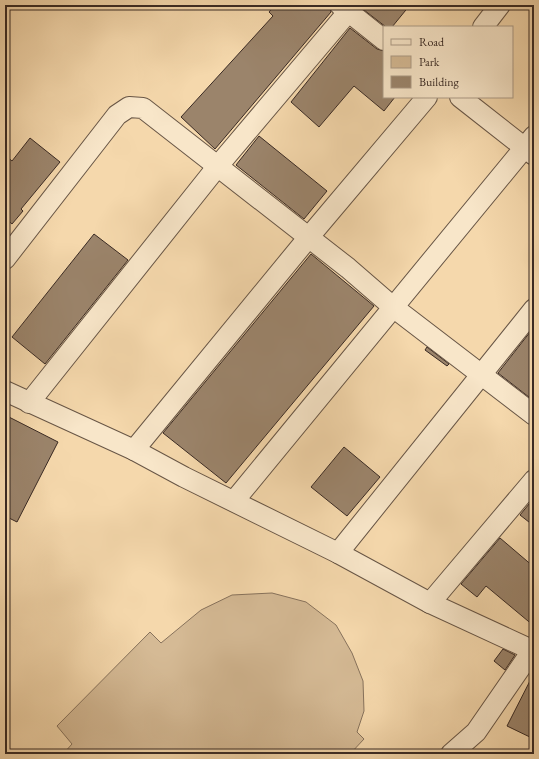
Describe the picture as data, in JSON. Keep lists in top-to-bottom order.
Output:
{
  "legend": ["Road", "Park", "Building"]
}
